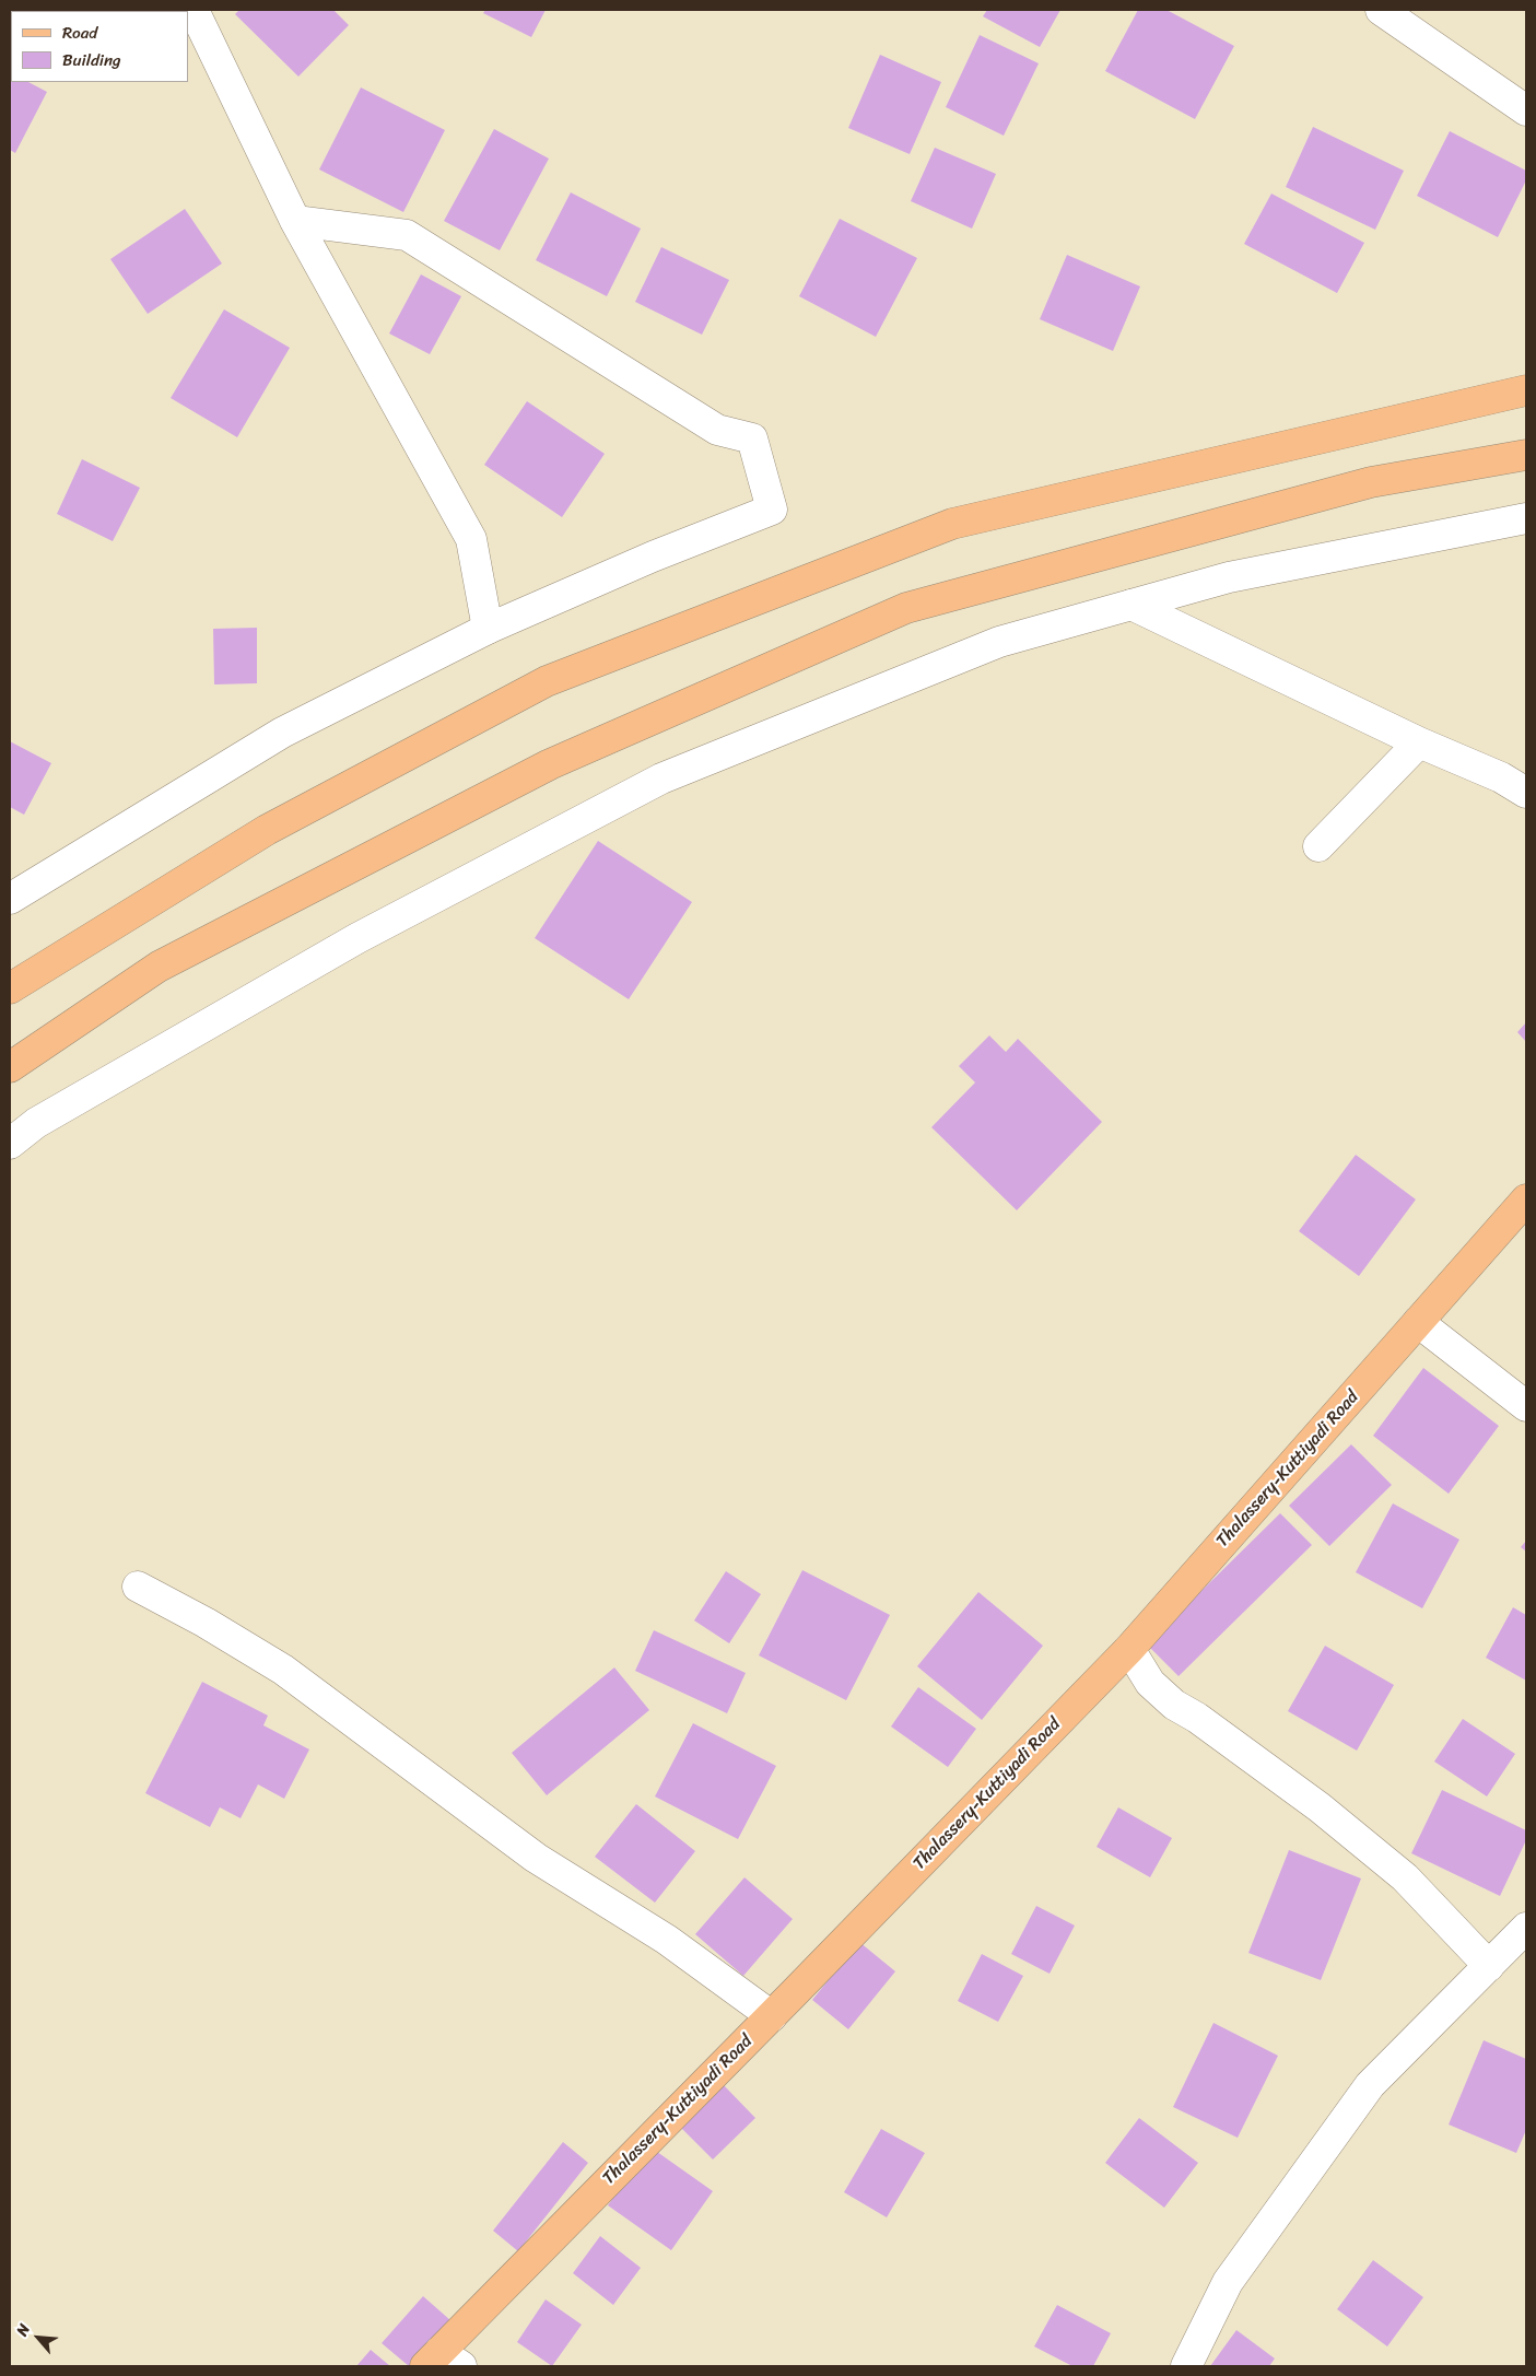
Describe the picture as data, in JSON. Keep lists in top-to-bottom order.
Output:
{
  "streets": {
    "main road": ["Thalassery-Kuttiyadi Road"]
  },
  "legend": ["Road", "Building"],
  "north": "top left"
}
